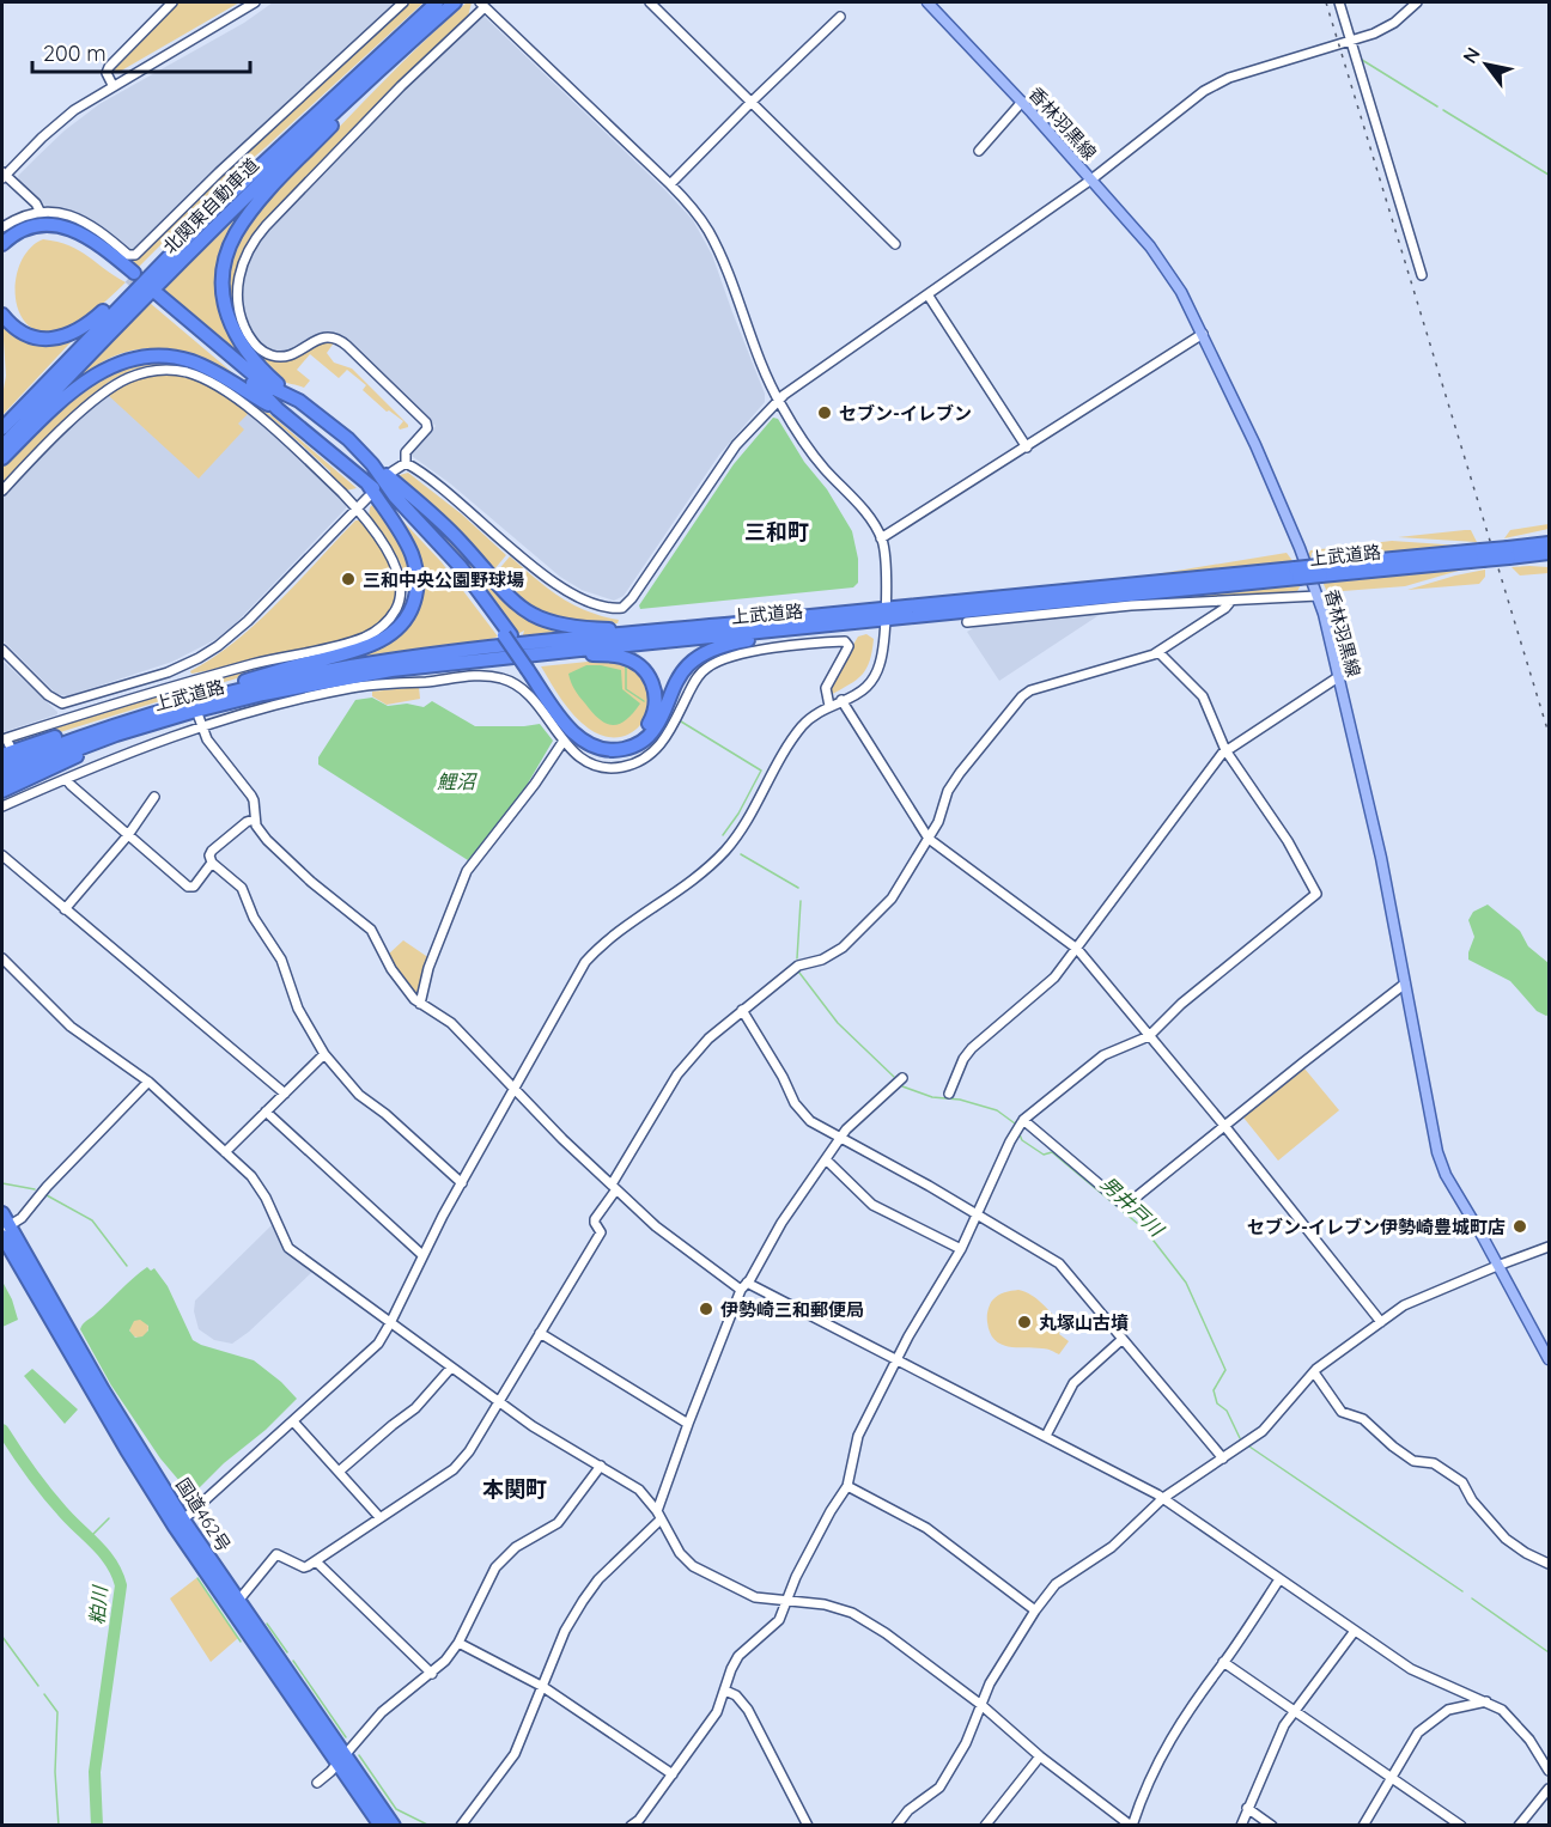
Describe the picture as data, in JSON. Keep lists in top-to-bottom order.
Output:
{
  "streets": {
    "highway": ["北関東自動車道", "上武道路", "国道462号"],
    "main road": ["香林羽黒線"]
  },
  "districts": ["三和町", "本関町"],
  "water": ["鯉沼", "男井戸川", "粕川"],
  "places": [
    "セブン-イレブン",
    "三和中央公園野球場",
    "セブン-イレブン伊勢崎豊城町店",
    "伊勢崎三和郵便局",
    "丸塚山古墳"
  ],
  "scale_bar": "200 m",
  "north": "top left"
}
